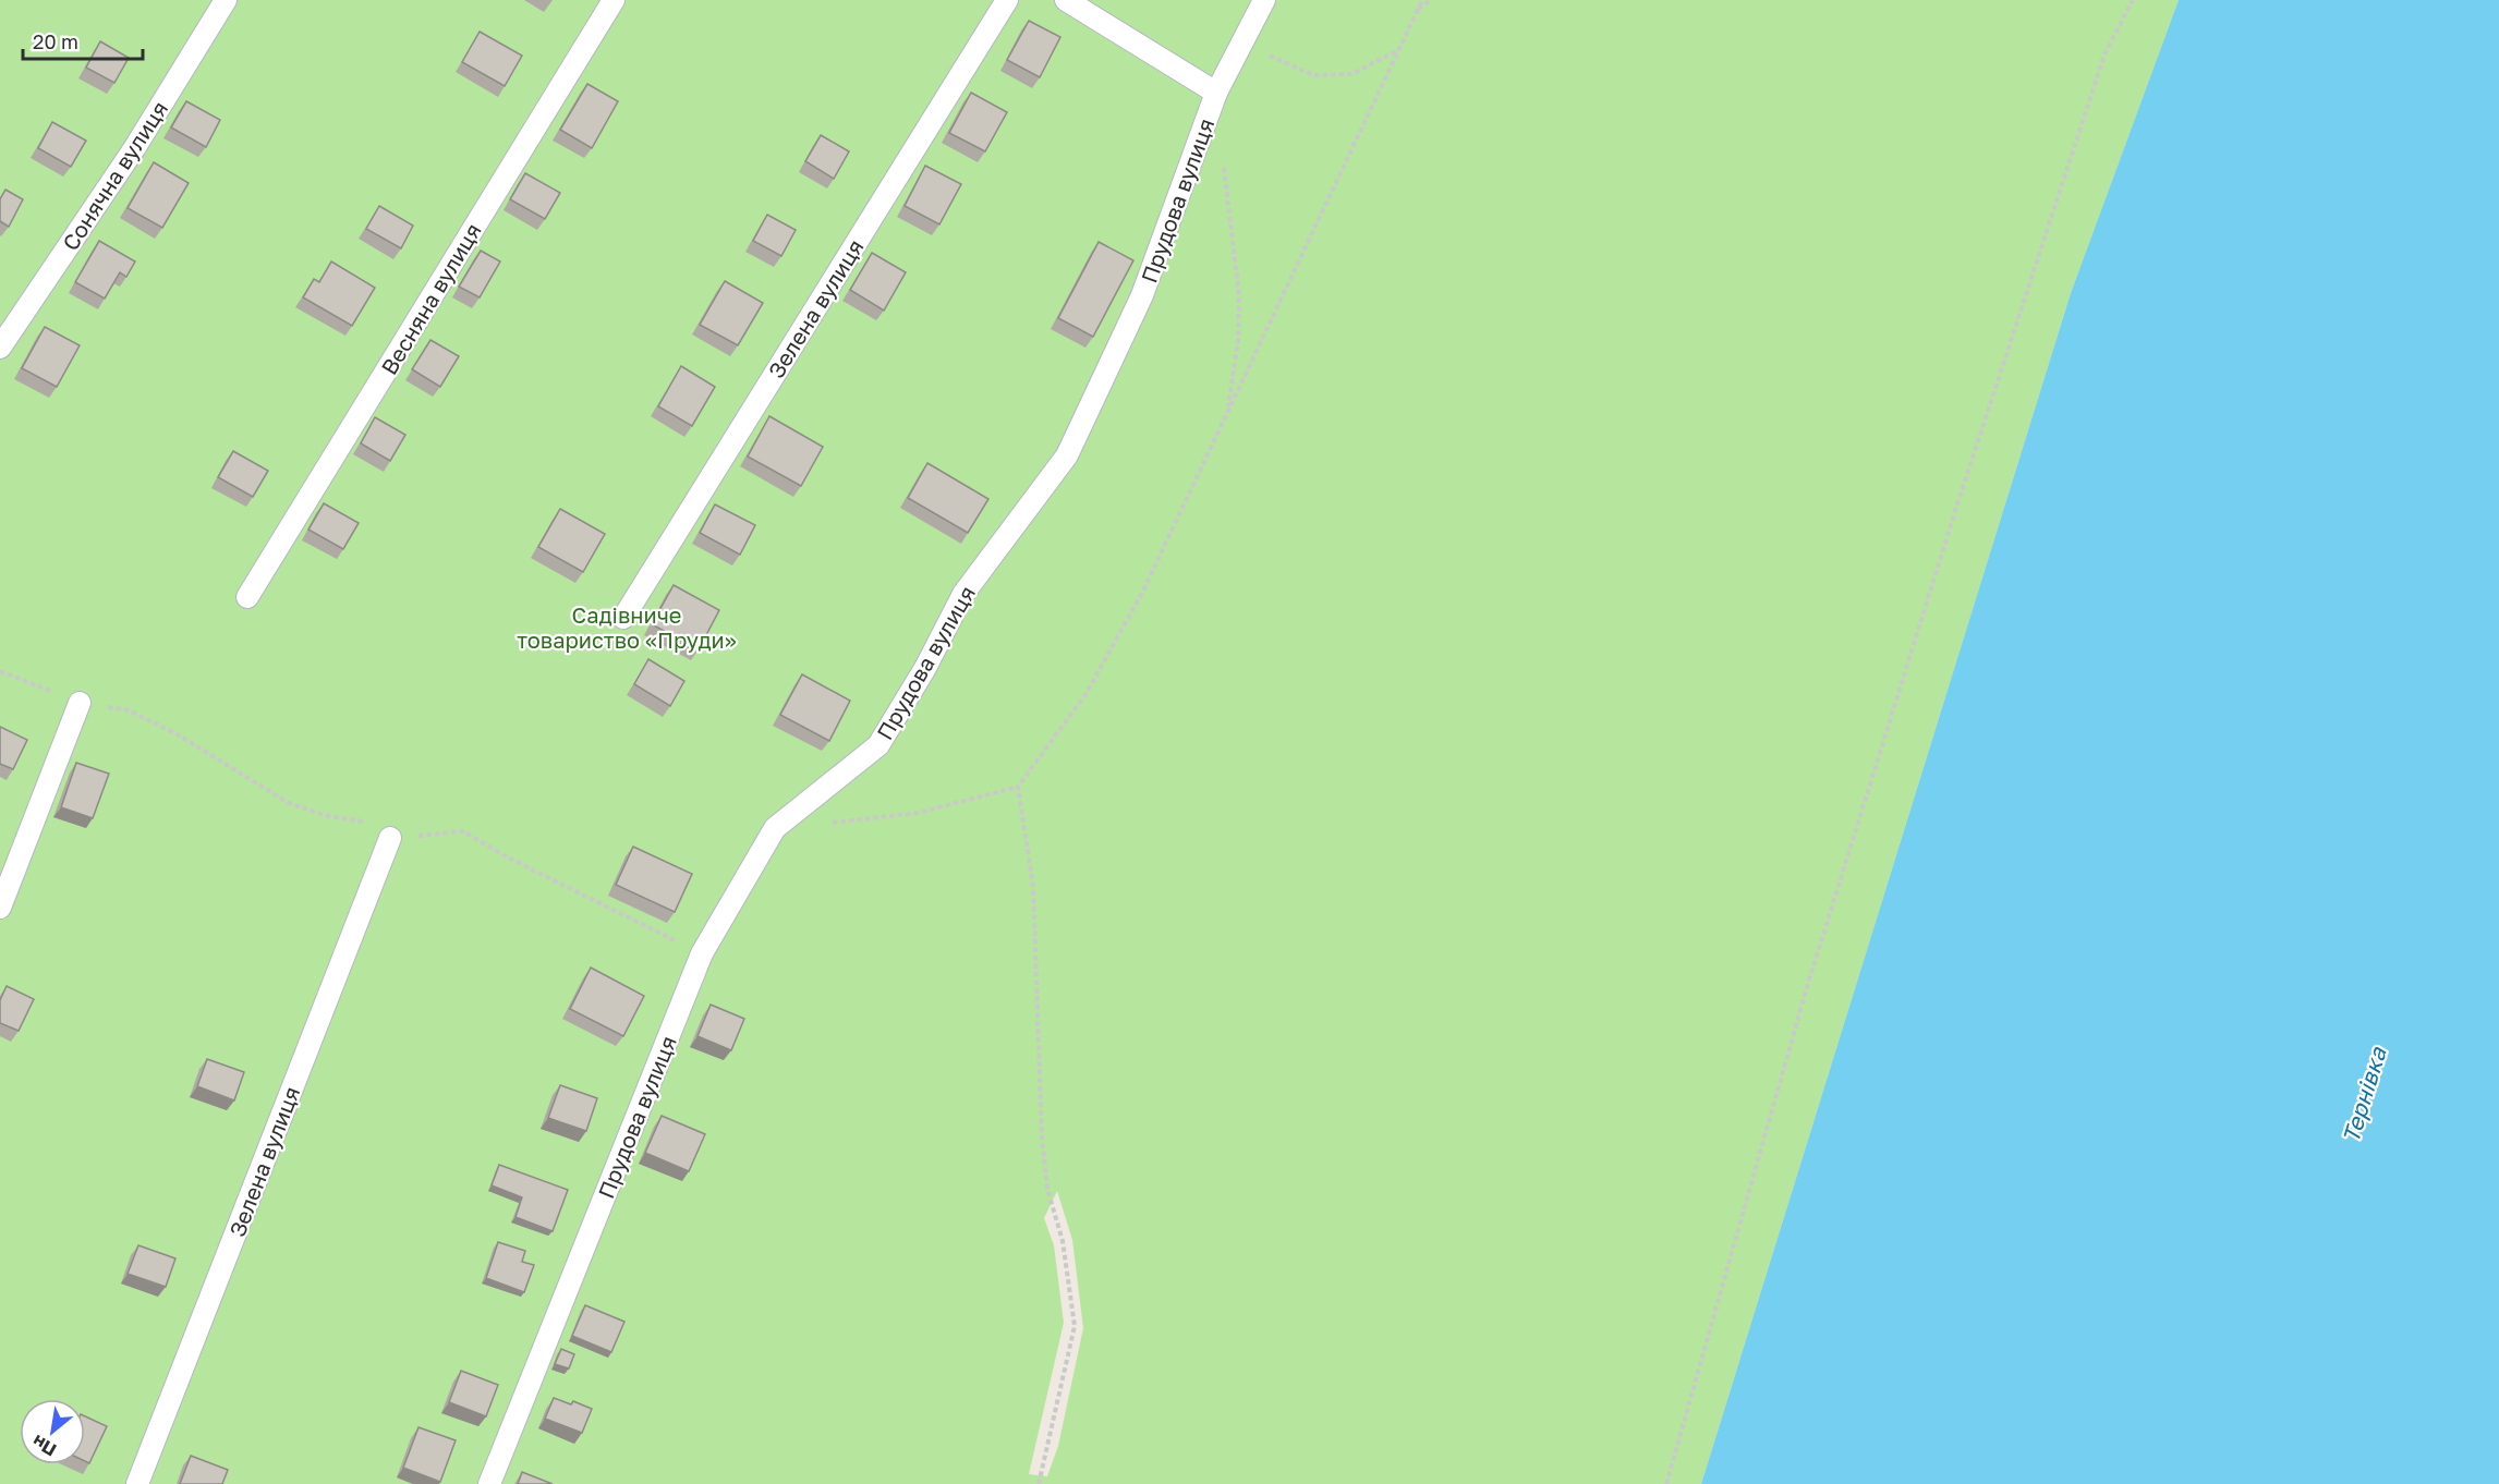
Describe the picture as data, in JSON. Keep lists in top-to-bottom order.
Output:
{
  "streets": {
    "lane": [
      "Сонячна вулиця",
      "Прудова вулиця",
      "Весняна вулиця",
      "Зелена вулиця"
    ]
  },
  "water": ["Тернівка"],
  "parks": ["Садівниче товариство «Пруди»"],
  "scale_bar": "20 m",
  "north": "bottom left"
}
